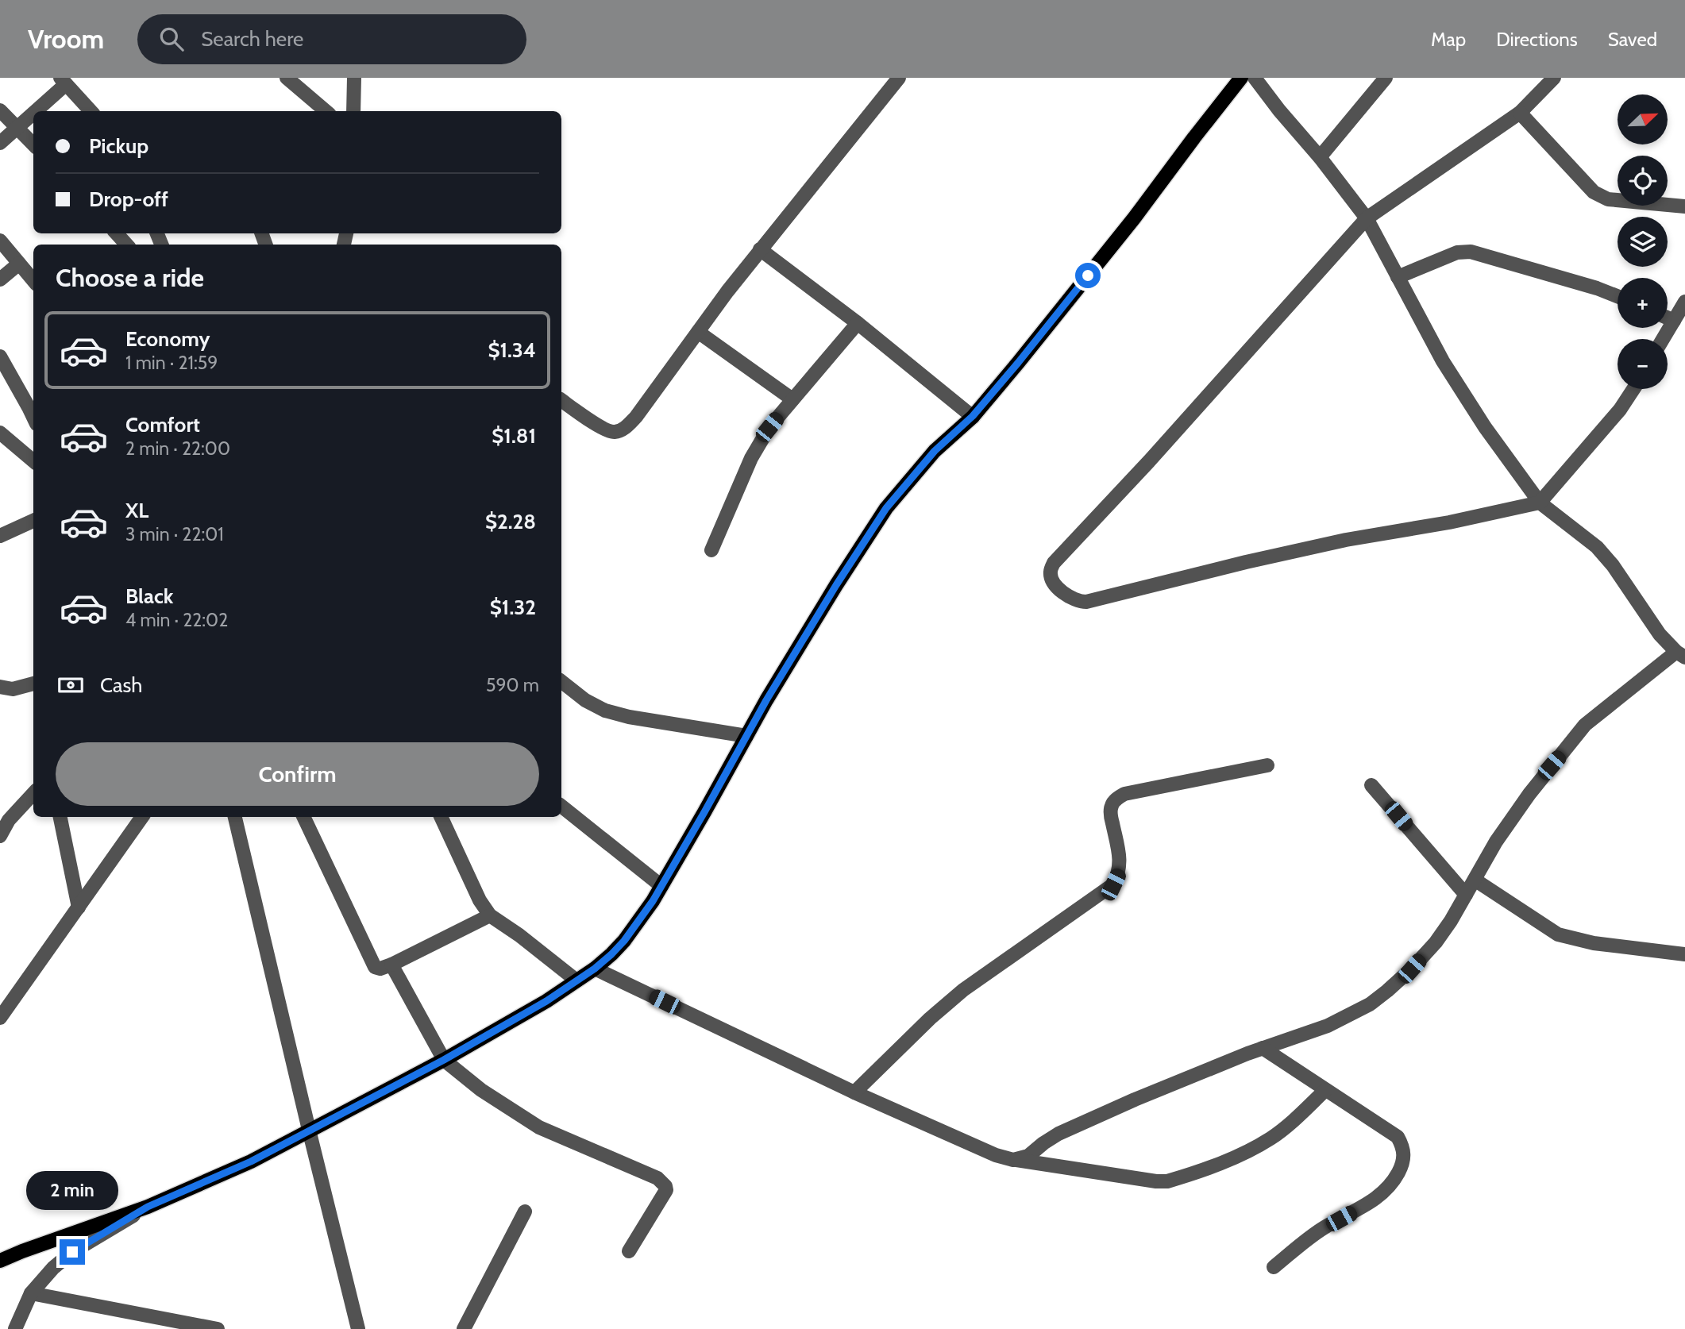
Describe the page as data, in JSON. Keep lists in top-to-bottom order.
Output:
{
  "north": "top right",
  "page": {
    "header": "Vroom",
    "search": "Search here",
    "nav": ["Map", "Directions", "Saved"],
    "map_buttons": ["+", "−"],
    "banner": ["Pickup", "Drop-off"],
    "heading": "Choose a ride",
    "list": [
      {
        "name": "Economy",
        "note": "1 min · 21:59",
        "value": "$1.34"
      },
      {
        "name": "Comfort",
        "note": "2 min · 22:00",
        "value": "$1.81"
      },
      {
        "name": "XL",
        "note": "3 min · 22:01",
        "value": "$2.28"
      },
      {
        "name": "Black",
        "note": "4 min · 22:02",
        "value": "$1.32"
      }
    ],
    "pay": ["Cash", "590 m"],
    "buttons": "Confirm",
    "bubble": "2 min"
  }
}
